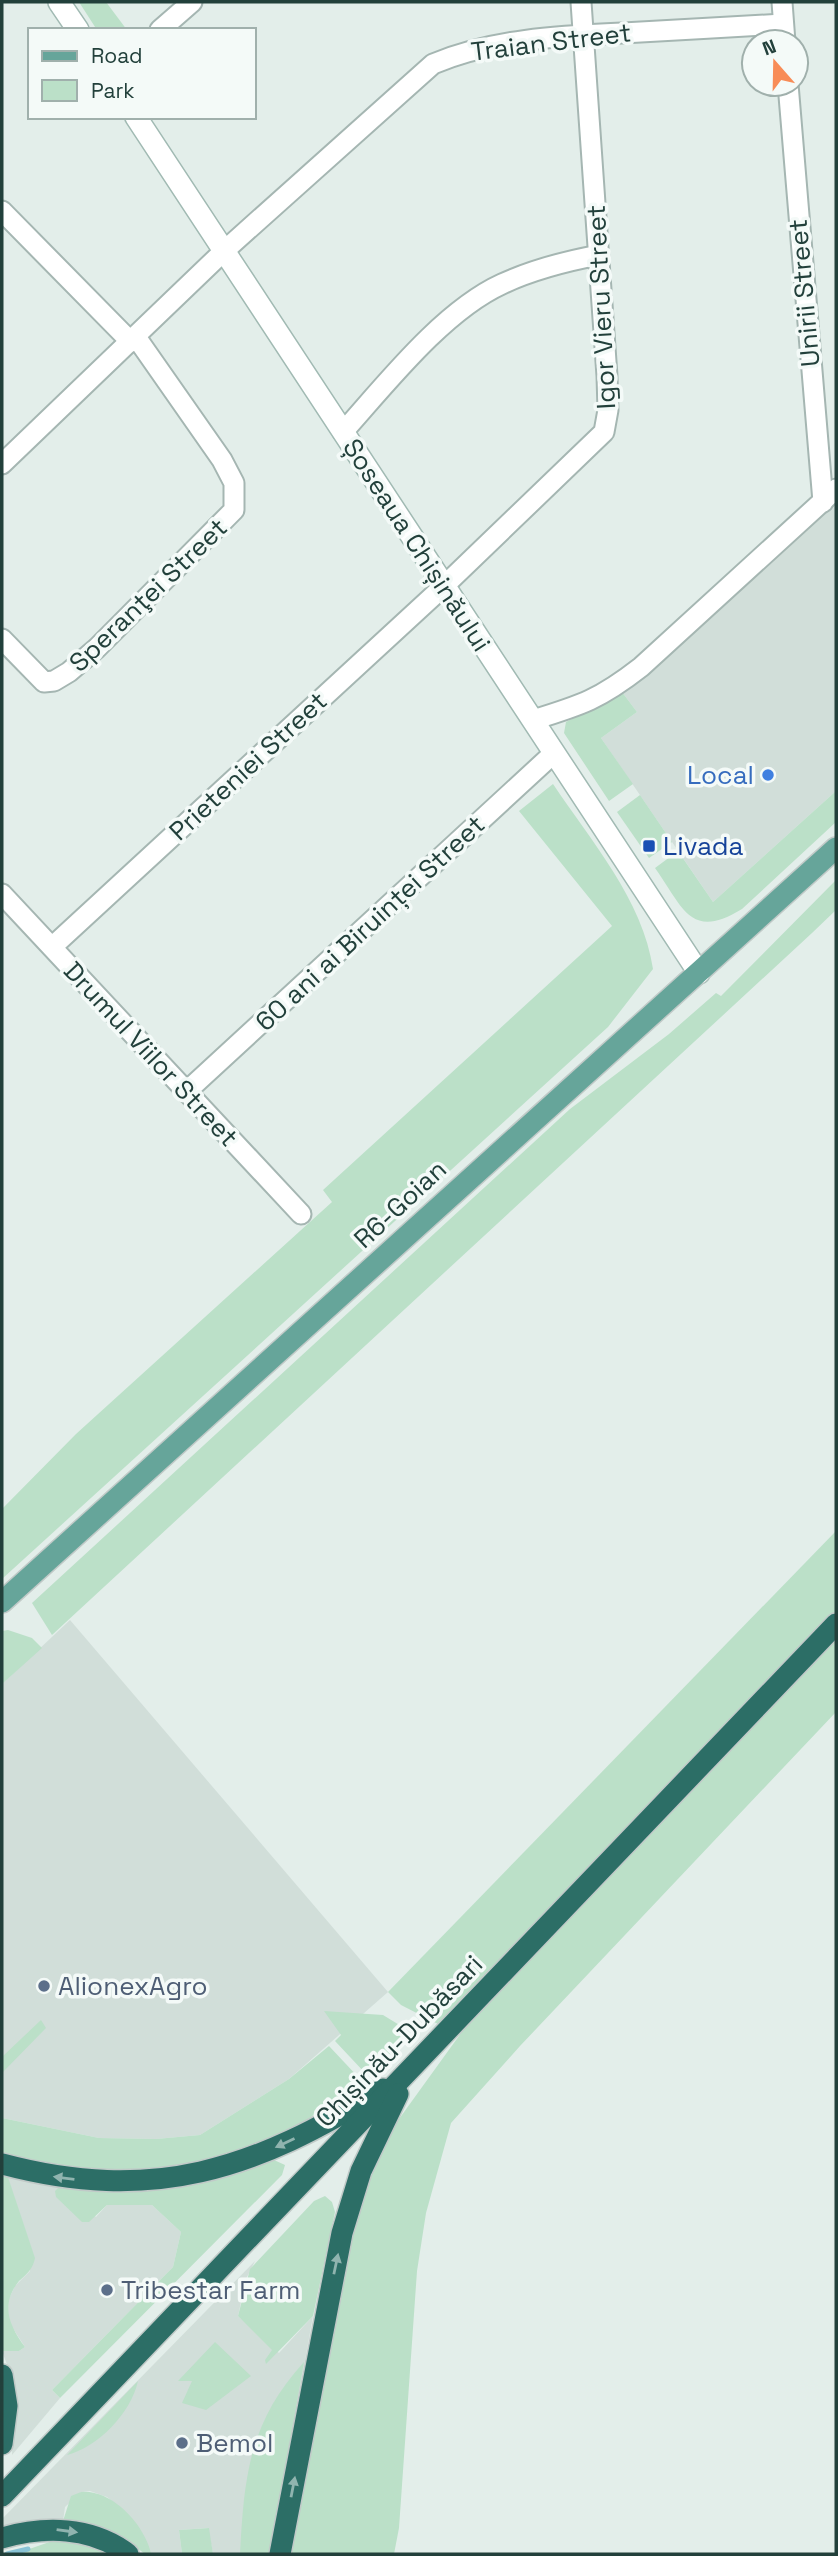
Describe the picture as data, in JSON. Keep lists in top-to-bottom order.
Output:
{
  "streets": {
    "highway": ["Chișinău-Dubăsari"],
    "main road": ["R6-Goian"],
    "street": [
      "Traian Street",
      "Unirii Street",
      "Igor Vieru Street",
      "Șoseaua Chișinăului",
      "Speranţei Street",
      "Prieteniei Street",
      "60 ani ai Biruinței Street",
      "Drumul Viilor Street"
    ]
  },
  "crossings": [
    ["Traian Street", "Igor Vieru Street"],
    ["Traian Street", "Șoseaua Chișinăului"],
    ["Traian Street", "Speranţei Street"],
    ["Igor Vieru Street", "Șoseaua Chișinăului"],
    ["Igor Vieru Street", "Prieteniei Street"],
    ["Șoseaua Chișinăului", "Prieteniei Street"],
    ["Șoseaua Chișinăului", "60 ani ai Biruinței Street"],
    ["Șoseaua Chișinăului", "R6-Goian"],
    ["Prieteniei Street", "Drumul Viilor Street"],
    ["60 ani ai Biruinței Street", "Drumul Viilor Street"]
  ],
  "places": {
    "other": [
      "Local",
      "AlionexAgro",
      "Tribestar Farm",
      "Bemol"
    ],
    "transit": ["Livada"]
  },
  "legend": ["Road", "Park"],
  "north": "top"
}
